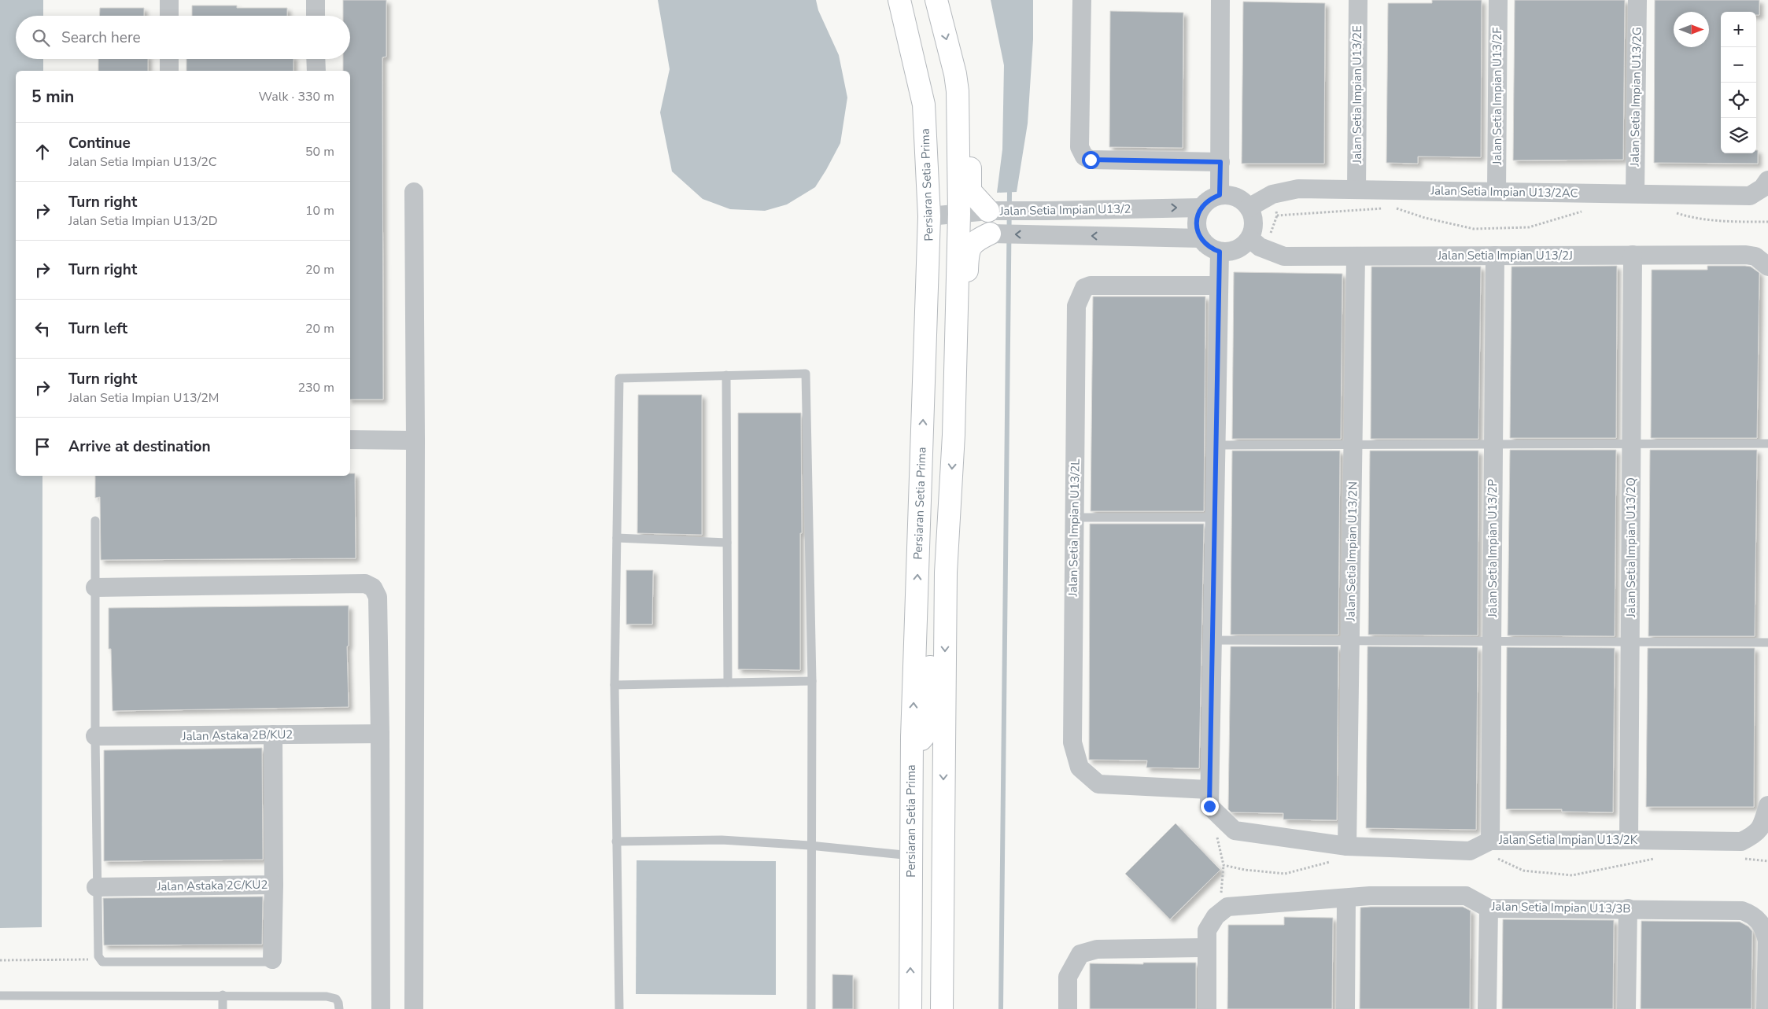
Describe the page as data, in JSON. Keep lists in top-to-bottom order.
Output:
{
  "streets": {
    "street": [
      "Jalan Setia Impian U13/2E",
      "Jalan Setia Impian U13/2F",
      "Jalan Setia Impian U13/2G",
      "Persiaran Setia Prima",
      "Jalan Setia Impian U13/2AC",
      "Jalan Setia Impian U13/2",
      "Jalan Setia Impian U13/2J",
      "Jalan Setia Impian U13/2L",
      "Jalan Setia Impian U13/2Q",
      "Jalan Setia Impian U13/2P",
      "Jalan Setia Impian U13/2N",
      "Jalan Astaka 2B/KU2",
      "Jalan Setia Impian U13/2K",
      "Jalan Astaka 2C/KU2",
      "Jalan Setia Impian U13/3B"
    ]
  },
  "crossings": [
    ["Jalan Setia Impian U13/2E", "Jalan Setia Impian U13/2AC"],
    ["Jalan Setia Impian U13/2F", "Jalan Setia Impian U13/2AC"],
    ["Jalan Setia Impian U13/2G", "Jalan Setia Impian U13/2AC"],
    ["Persiaran Setia Prima", "Jalan Setia Impian U13/2"],
    ["Jalan Setia Impian U13/2AC", "Jalan Setia Impian U13/2"],
    ["Jalan Setia Impian U13/2AC", "Jalan Setia Impian U13/2J"],
    ["Jalan Setia Impian U13/2", "Jalan Setia Impian U13/2J"],
    ["Jalan Setia Impian U13/2J", "Jalan Setia Impian U13/2Q"],
    ["Jalan Setia Impian U13/2J", "Jalan Setia Impian U13/2P"],
    ["Jalan Setia Impian U13/2J", "Jalan Setia Impian U13/2N"],
    ["Jalan Setia Impian U13/2L", "Jalan Setia Impian U13/2K"],
    ["Jalan Setia Impian U13/2Q", "Jalan Setia Impian U13/2K"],
    ["Jalan Setia Impian U13/2P", "Jalan Setia Impian U13/2K"],
    ["Jalan Setia Impian U13/2N", "Jalan Setia Impian U13/2K"],
    ["Jalan Astaka 2B/KU2", "Jalan Astaka 2C/KU2"]
  ],
  "north": "right",
  "page": {
    "map_buttons": ["+", "−"],
    "search": "Search here",
    "heading": ["5 min", "Walk · 330 m"],
    "list": [
      ["Continue", "Jalan Setia Impian U13/2C", "50 m"],
      ["Turn right", "Jalan Setia Impian U13/2D", "10 m"],
      ["Turn right", "20 m"],
      ["Turn left", "20 m"],
      ["Turn right", "Jalan Setia Impian U13/2M", "230 m"],
      "Arrive at destination"
    ]
  }
}
